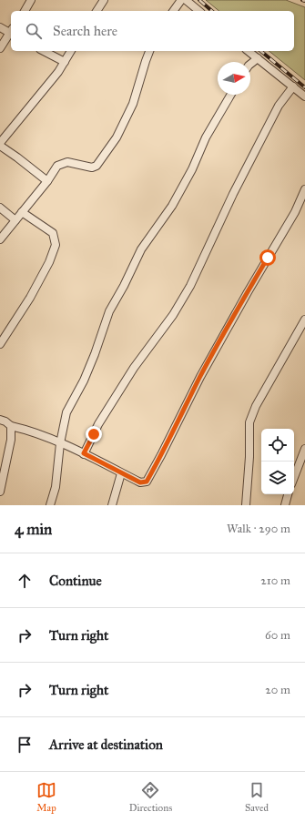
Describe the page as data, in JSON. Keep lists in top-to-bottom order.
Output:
{
  "north": "right",
  "page": {
    "search": "Search here",
    "heading": ["4 min", "Walk · 290 m"],
    "list": [
      ["Continue", "210 m"],
      ["Turn right", "60 m"],
      ["Turn right", "20 m"],
      "Arrive at destination"
    ],
    "nav": ["Map", "Directions", "Saved"]
  }
}
